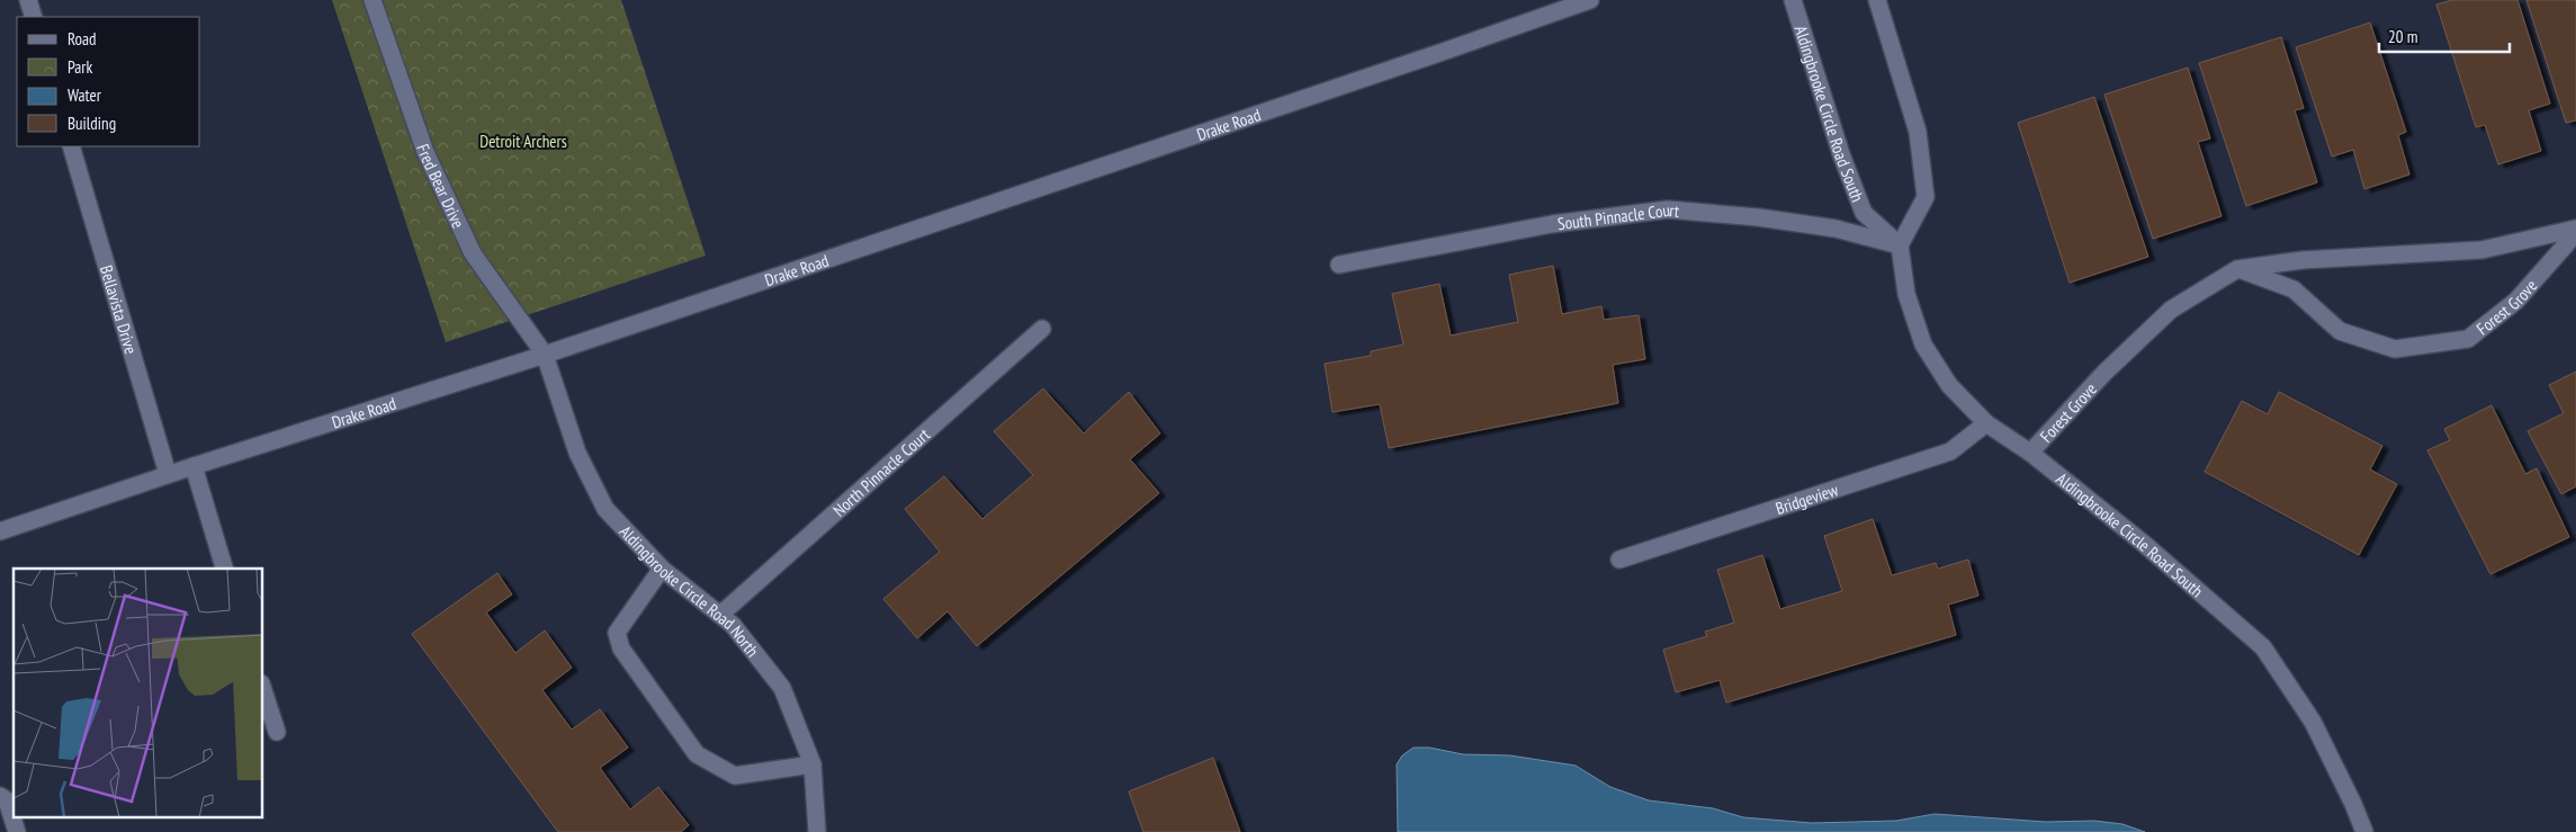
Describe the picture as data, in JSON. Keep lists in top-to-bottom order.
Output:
{
  "streets": {
    "street": [
      "Aldingbrooke Circle Road South",
      "Drake Road",
      "Fred Bear Drive",
      "South Pinnacle Court",
      "Forest Grove",
      "Bellavista Drive",
      "North Pinnacle Court",
      "Bridgeview",
      "Aldingbrooke Circle Road North"
    ]
  },
  "crossings": [
    ["Aldingbrooke Circle Road South", "South Pinnacle Court"],
    ["Aldingbrooke Circle Road South", "Forest Grove"],
    ["Aldingbrooke Circle Road South", "Bridgeview"],
    ["Drake Road", "Fred Bear Drive"],
    ["Drake Road", "Bellavista Drive"],
    ["Drake Road", "Aldingbrooke Circle Road North"],
    ["Fred Bear Drive", "Aldingbrooke Circle Road North"],
    ["North Pinnacle Court", "Aldingbrooke Circle Road North"]
  ],
  "parks": ["Detroit Archers"],
  "legend": [
    "Road",
    "Park",
    "Water",
    "Building"
  ],
  "scale_bar": "20 m"
}
